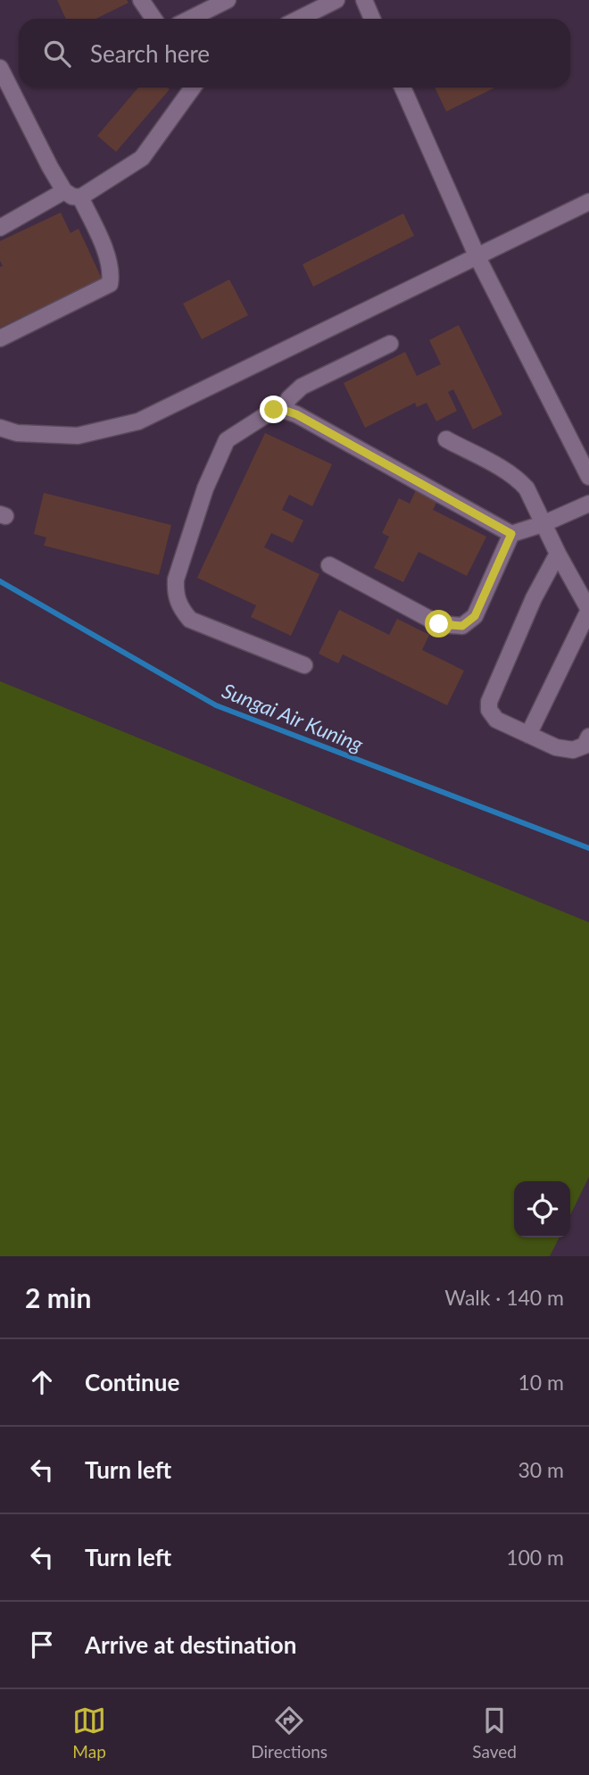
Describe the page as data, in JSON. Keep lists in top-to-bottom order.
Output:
{
  "water": ["Sungai Air Kuning"],
  "page": {
    "search": "Search here",
    "heading": ["2 min", "Walk · 140 m"],
    "list": [
      ["Continue", "10 m"],
      ["Turn left", "30 m"],
      ["Turn left", "100 m"],
      "Arrive at destination"
    ],
    "nav": ["Map", "Directions", "Saved"]
  }
}
